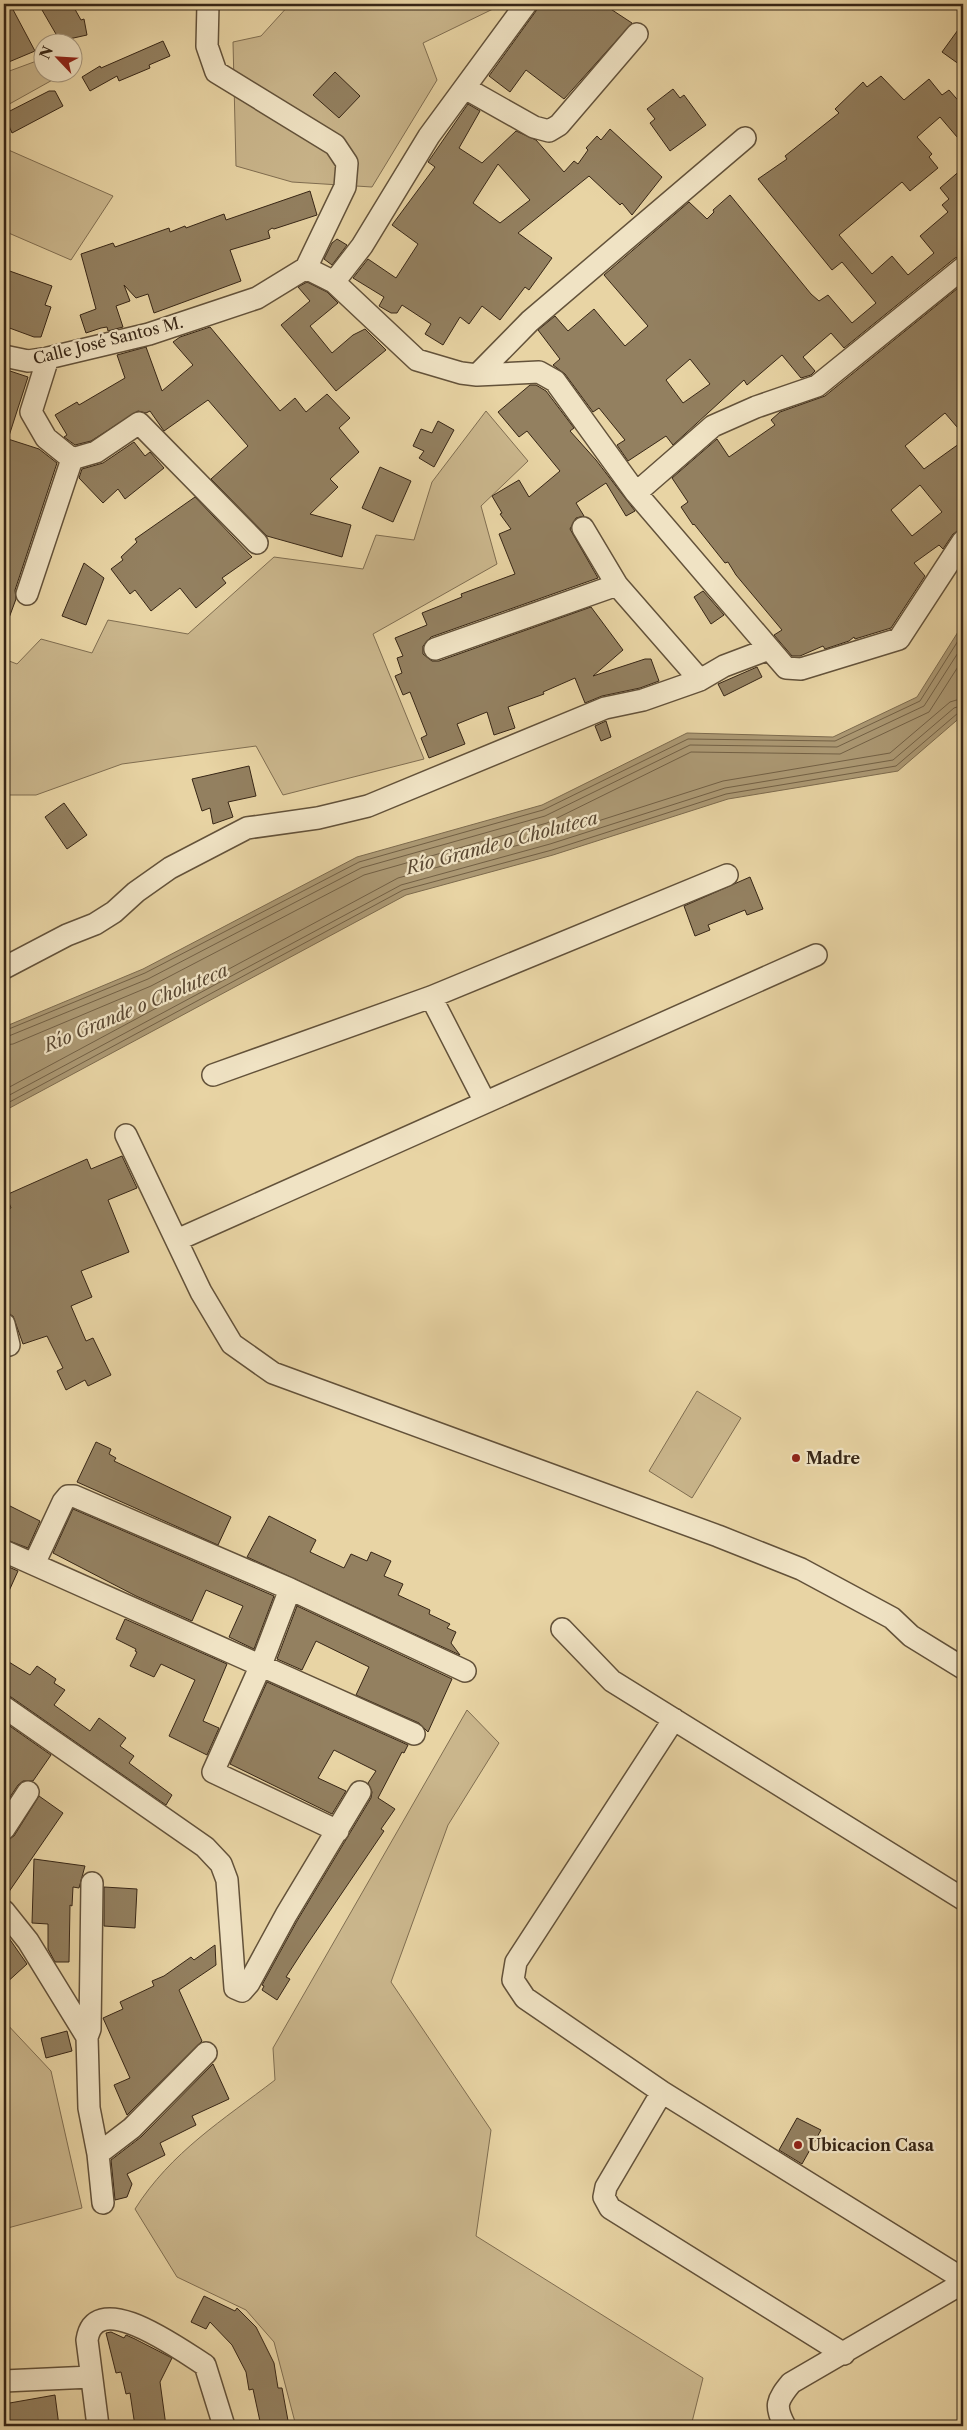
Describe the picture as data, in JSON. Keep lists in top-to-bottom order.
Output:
{
  "streets": {
    "street": ["Calle José Santos M."]
  },
  "water": ["Río Grande o Choluteca"],
  "places": ["Madre", "Ubicacion Casa"],
  "north": "top left"
}
